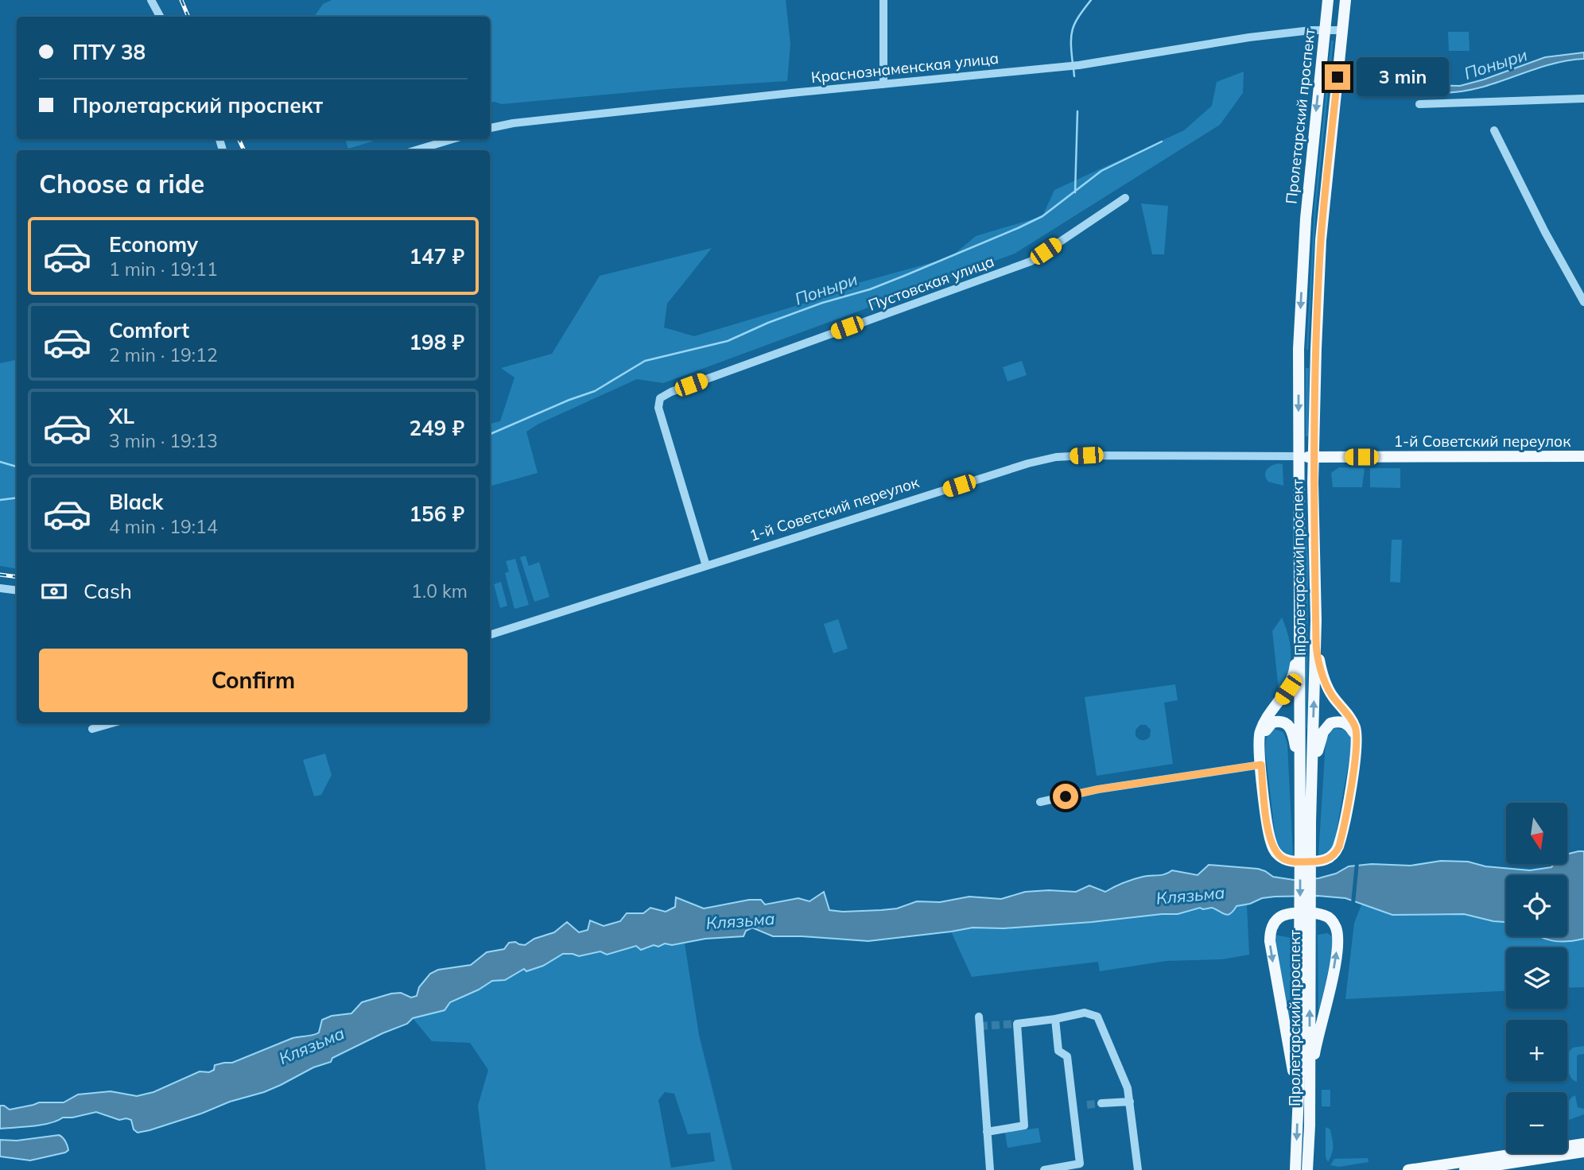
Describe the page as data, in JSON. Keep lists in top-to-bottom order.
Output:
{
  "streets": {
    "main road": ["Пролетарский проспект", "1-й Советский переулок"],
    "street": ["Краснознаменская улица", "Пустовская улица"]
  },
  "crossings": [
    ["Краснознаменская улица", "Пролетарский проспект"],
    ["Пролетарский проспект", "1-й Советский переулок"],
    ["Пустовская улица", "1-й Советский переулок"]
  ],
  "water": ["Поныри", "Клязьма"],
  "north": "bottom",
  "page": {
    "banner": ["ПТУ 38", "Пролетарский проспект"],
    "bubble": "3 min",
    "heading": "Choose a ride",
    "list": [
      {
        "name": "Economy",
        "note": "1 min · 19:11",
        "value": "147 ₽"
      },
      {
        "name": "Comfort",
        "note": "2 min · 19:12",
        "value": "198 ₽"
      },
      {
        "name": "XL",
        "note": "3 min · 19:13",
        "value": "249 ₽"
      },
      {
        "name": "Black",
        "note": "4 min · 19:14",
        "value": "156 ₽"
      }
    ],
    "pay": ["Cash", "1.0 km"],
    "buttons": "Confirm",
    "map_buttons": ["+", "−"]
  }
}
